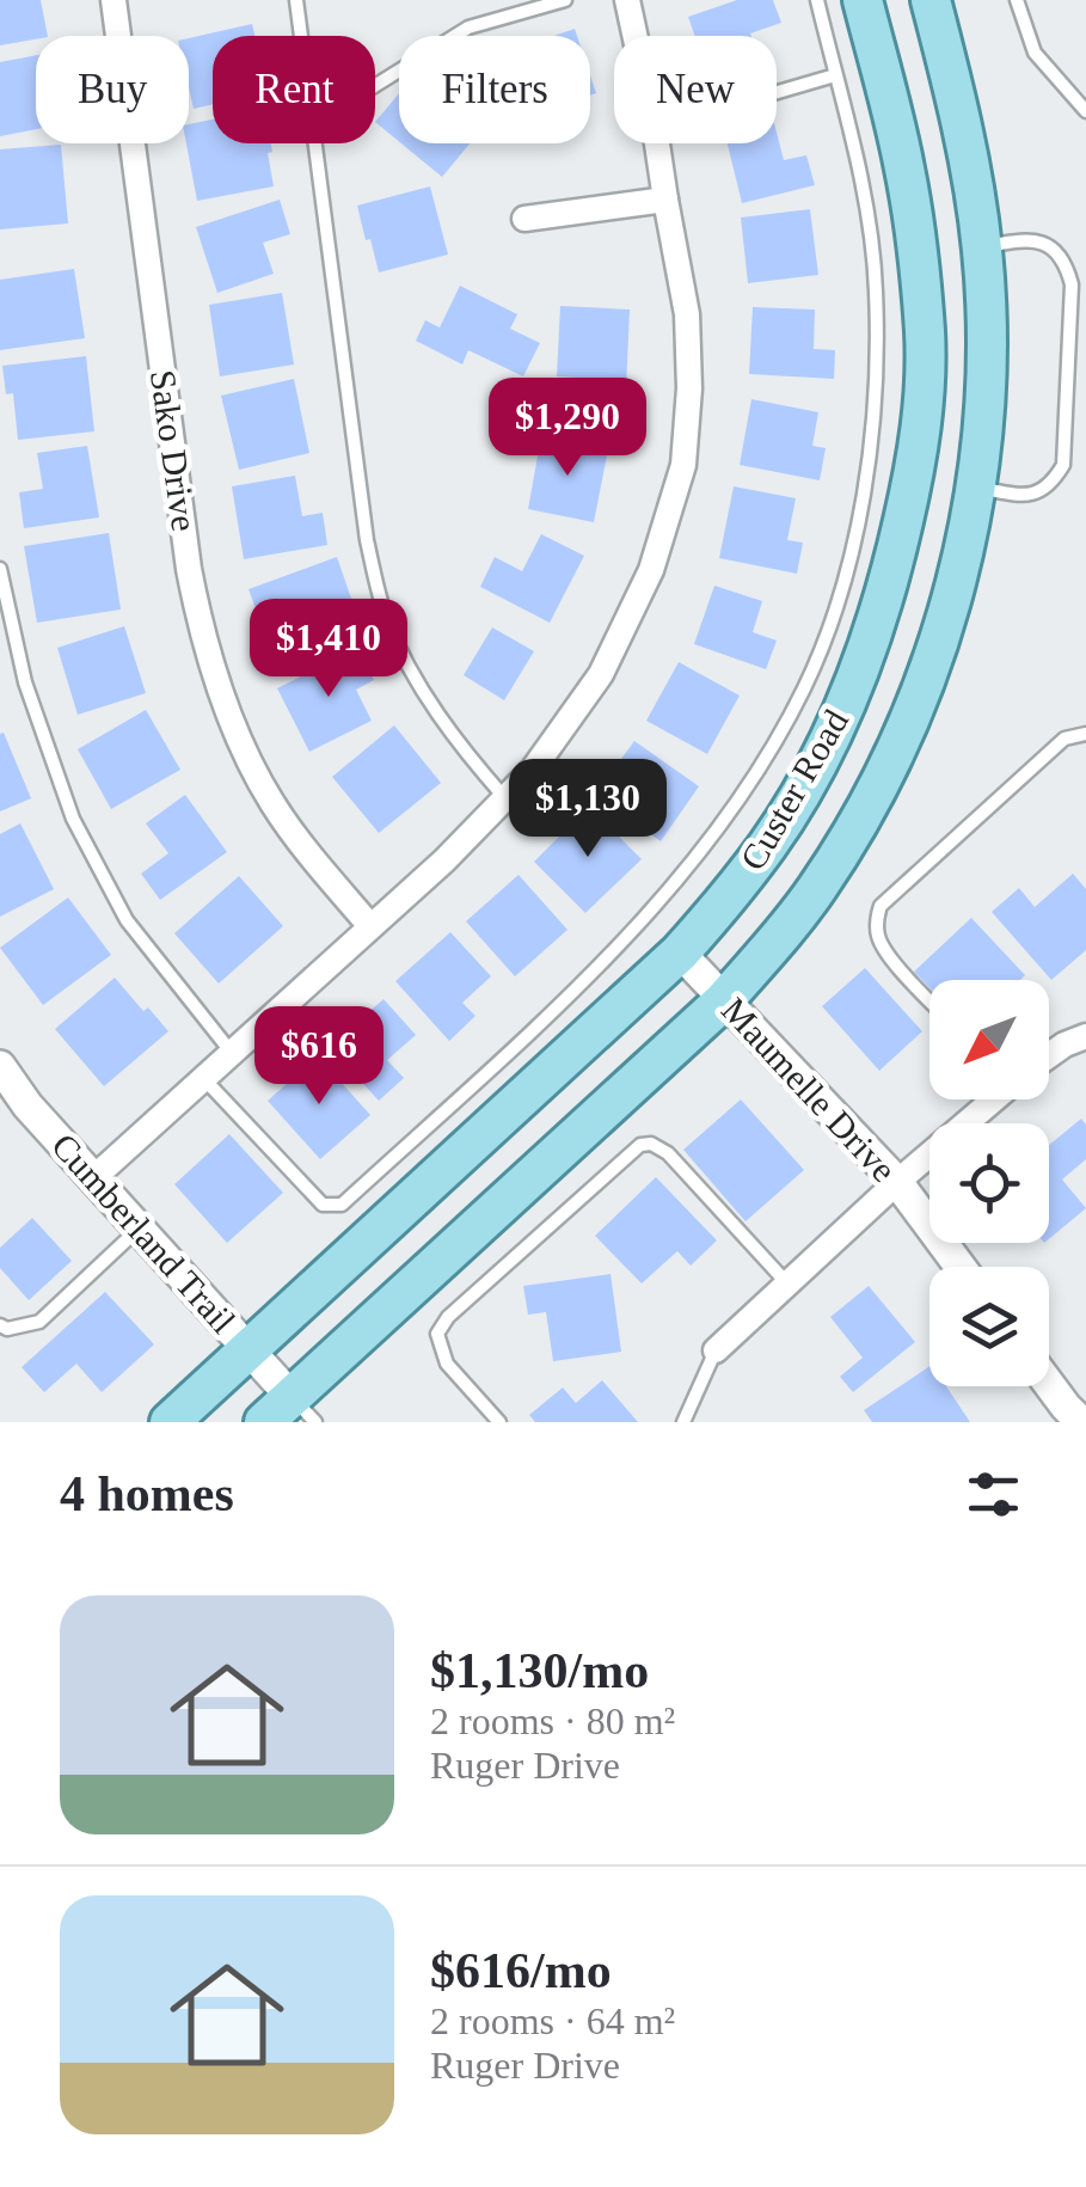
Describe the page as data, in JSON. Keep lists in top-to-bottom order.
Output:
{
  "streets": {
    "main road": ["Custer Road"],
    "street": ["Sako Drive", "Maumelle Drive", "Cumberland Trail"]
  },
  "crossings": [
    ["Custer Road", "Maumelle Drive"],
    ["Custer Road", "Cumberland Trail"]
  ],
  "north": "bottom left",
  "page": {
    "chip": [
      "Buy",
      "Rent",
      "Filters",
      "New"
    ],
    "price": [
      "$1,290",
      "$1,410",
      "$1,130",
      "$616"
    ],
    "heading": "4 homes",
    "list": [
      {
        "name": "$1,130/mo",
        "note": "2 rooms · 80 m² · Ruger Drive"
      },
      {
        "name": "$616/mo",
        "note": "2 rooms · 64 m² · Ruger Drive"
      }
    ]
  }
}
